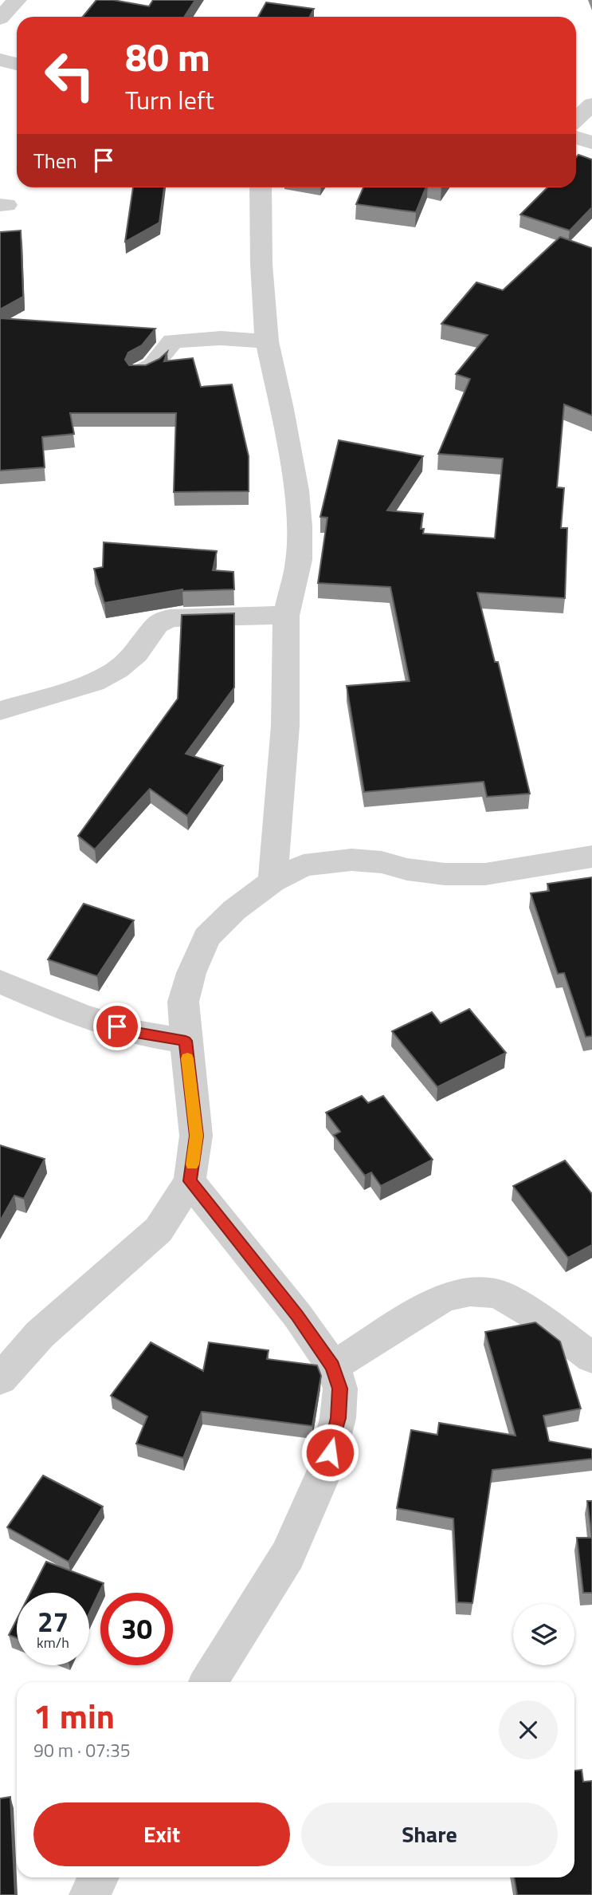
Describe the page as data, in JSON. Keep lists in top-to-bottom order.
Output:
{
  "page": {
    "turn": ["80 m", "Turn left"],
    "then": "Then",
    "speed": "27 km/h",
    "limit": "30",
    "heading": ["1 min", "90 m · 07:35"],
    "buttons": ["Exit", "Share"]
  }
}
